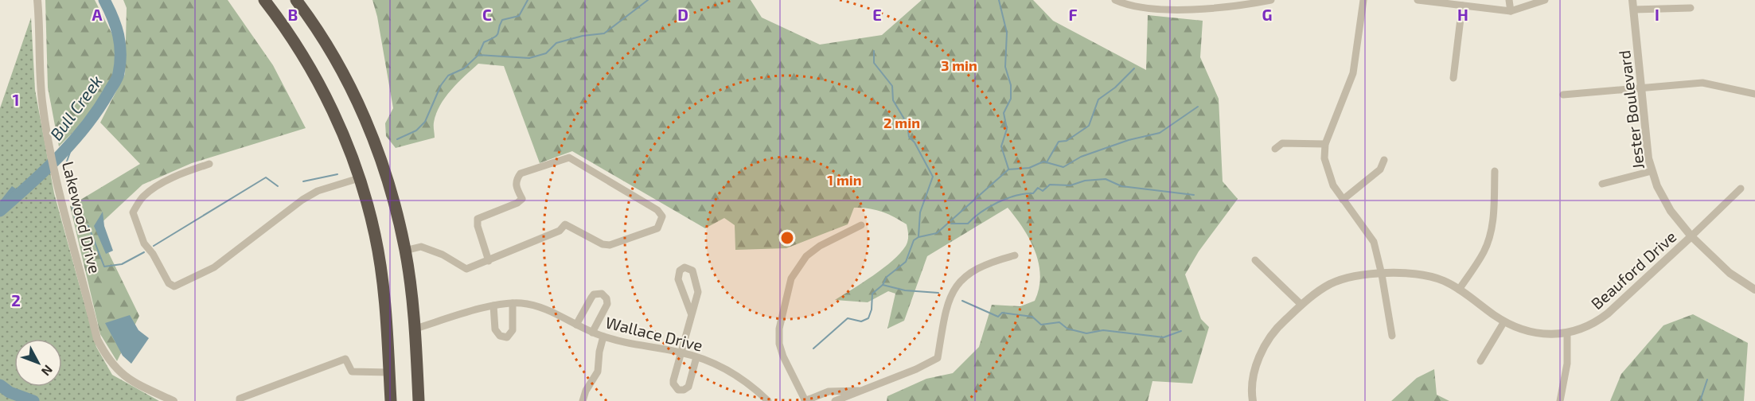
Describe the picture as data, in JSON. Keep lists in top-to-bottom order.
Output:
{
  "streets": {
    "street": [
      "Jester Boulevard",
      "Lakewood Drive",
      "Beauford Drive",
      "Wallace Drive"
    ]
  },
  "crossings": [
    ["Jester Boulevard", "Beauford Drive"]
  ],
  "water": ["Bull Creek"],
  "north": "bottom right",
  "grid": {
    "columns": [
      "A",
      "B",
      "C",
      "D",
      "E",
      "F",
      "G",
      "H",
      "I"
    ],
    "rows": ["1", "2"]
  },
  "rings": ["3 min", "2 min", "1 min"]
}
